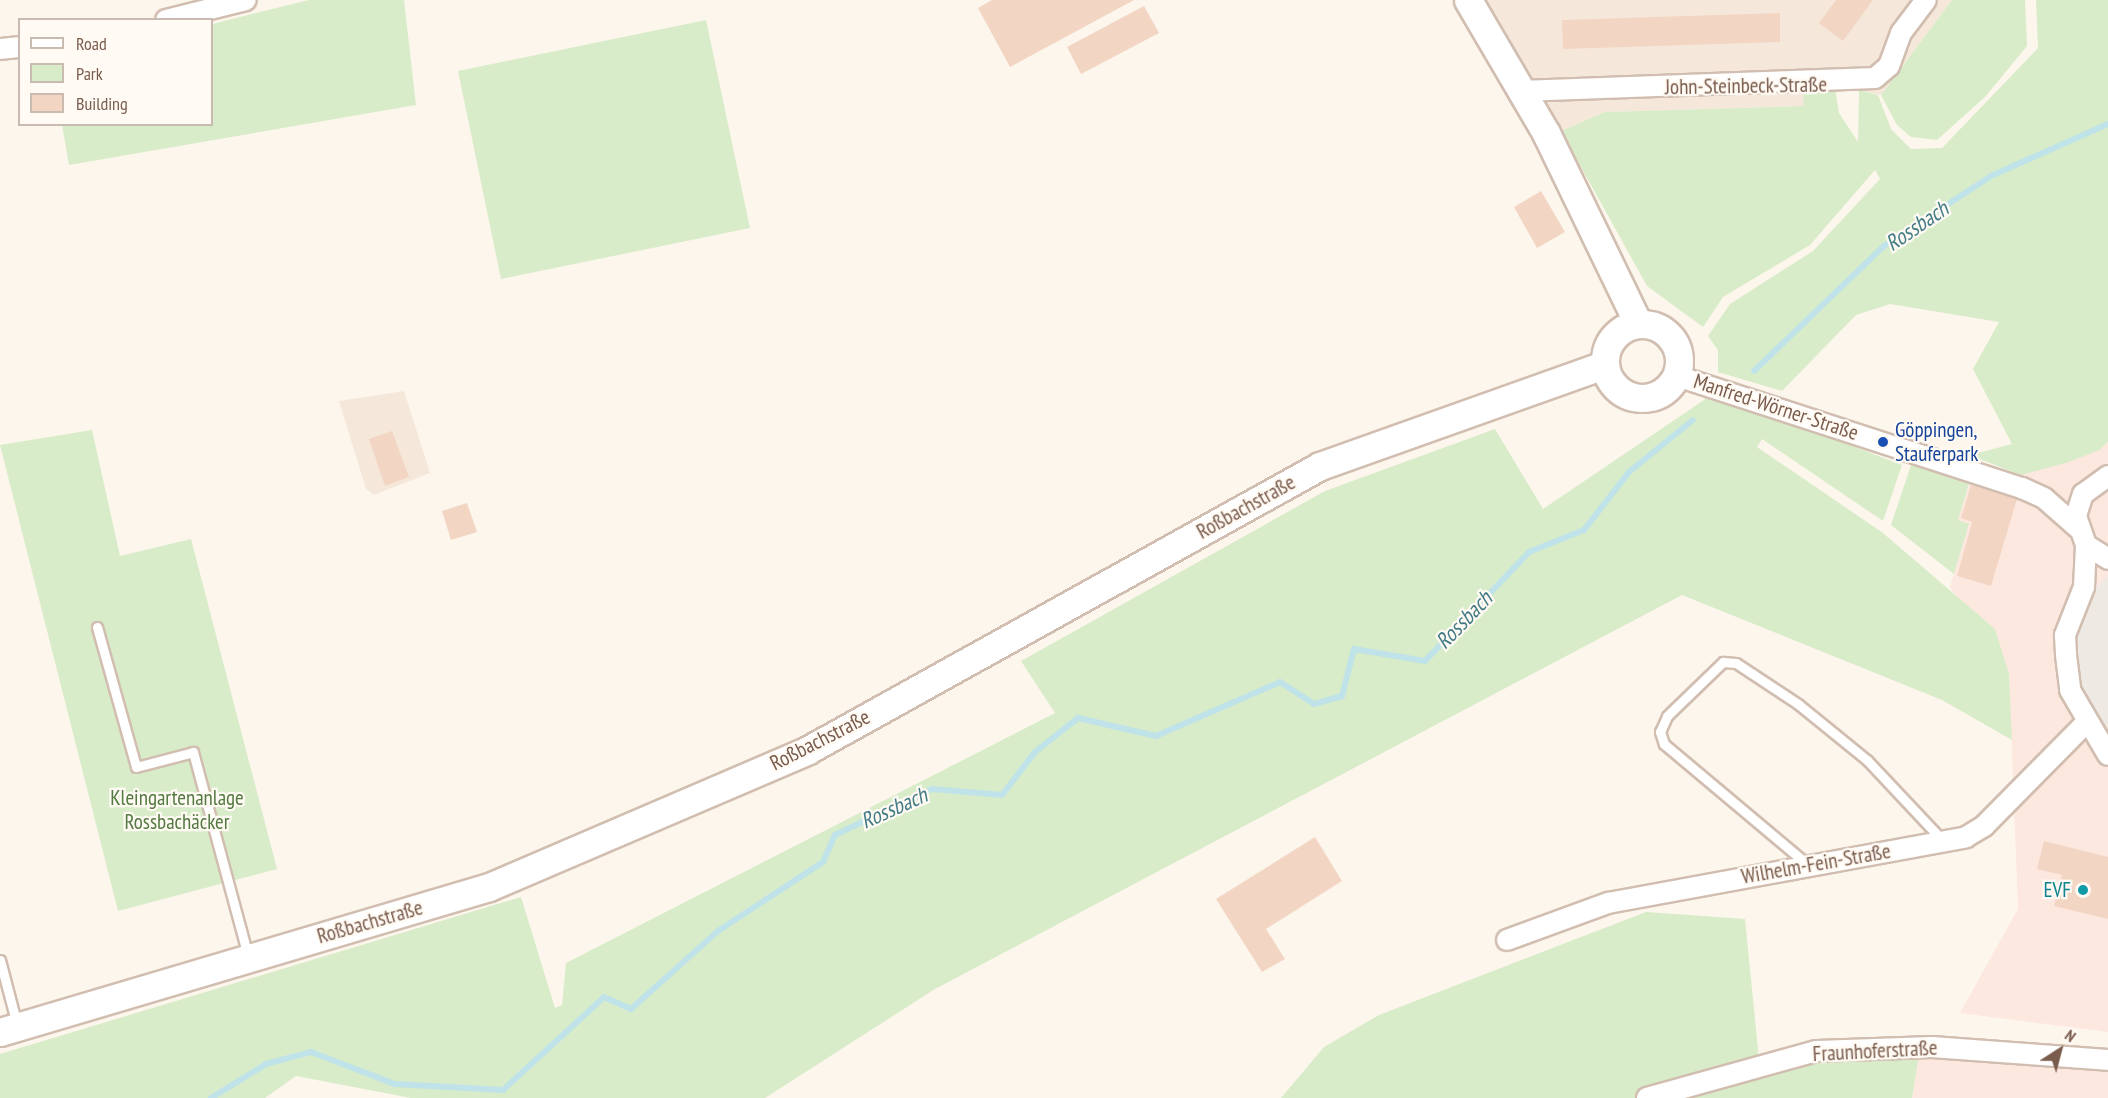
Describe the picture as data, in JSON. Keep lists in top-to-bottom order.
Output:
{
  "streets": {
    "street": [
      "John-Steinbeck-Straße",
      "Manfred-Wörner-Straße",
      "Roßbachstraße",
      "Wilhelm-Fein-Straße",
      "Fraunhoferstraße"
    ]
  },
  "crossings": [
    ["Manfred-Wörner-Straße", "Roßbachstraße"]
  ],
  "water": ["Rossbach"],
  "parks": ["Kleingartenanlage Rossbachäcker"],
  "places": ["Göppingen, Stauferpark", "EVF"],
  "legend": ["Road", "Park", "Building"],
  "north": "top right"
}
